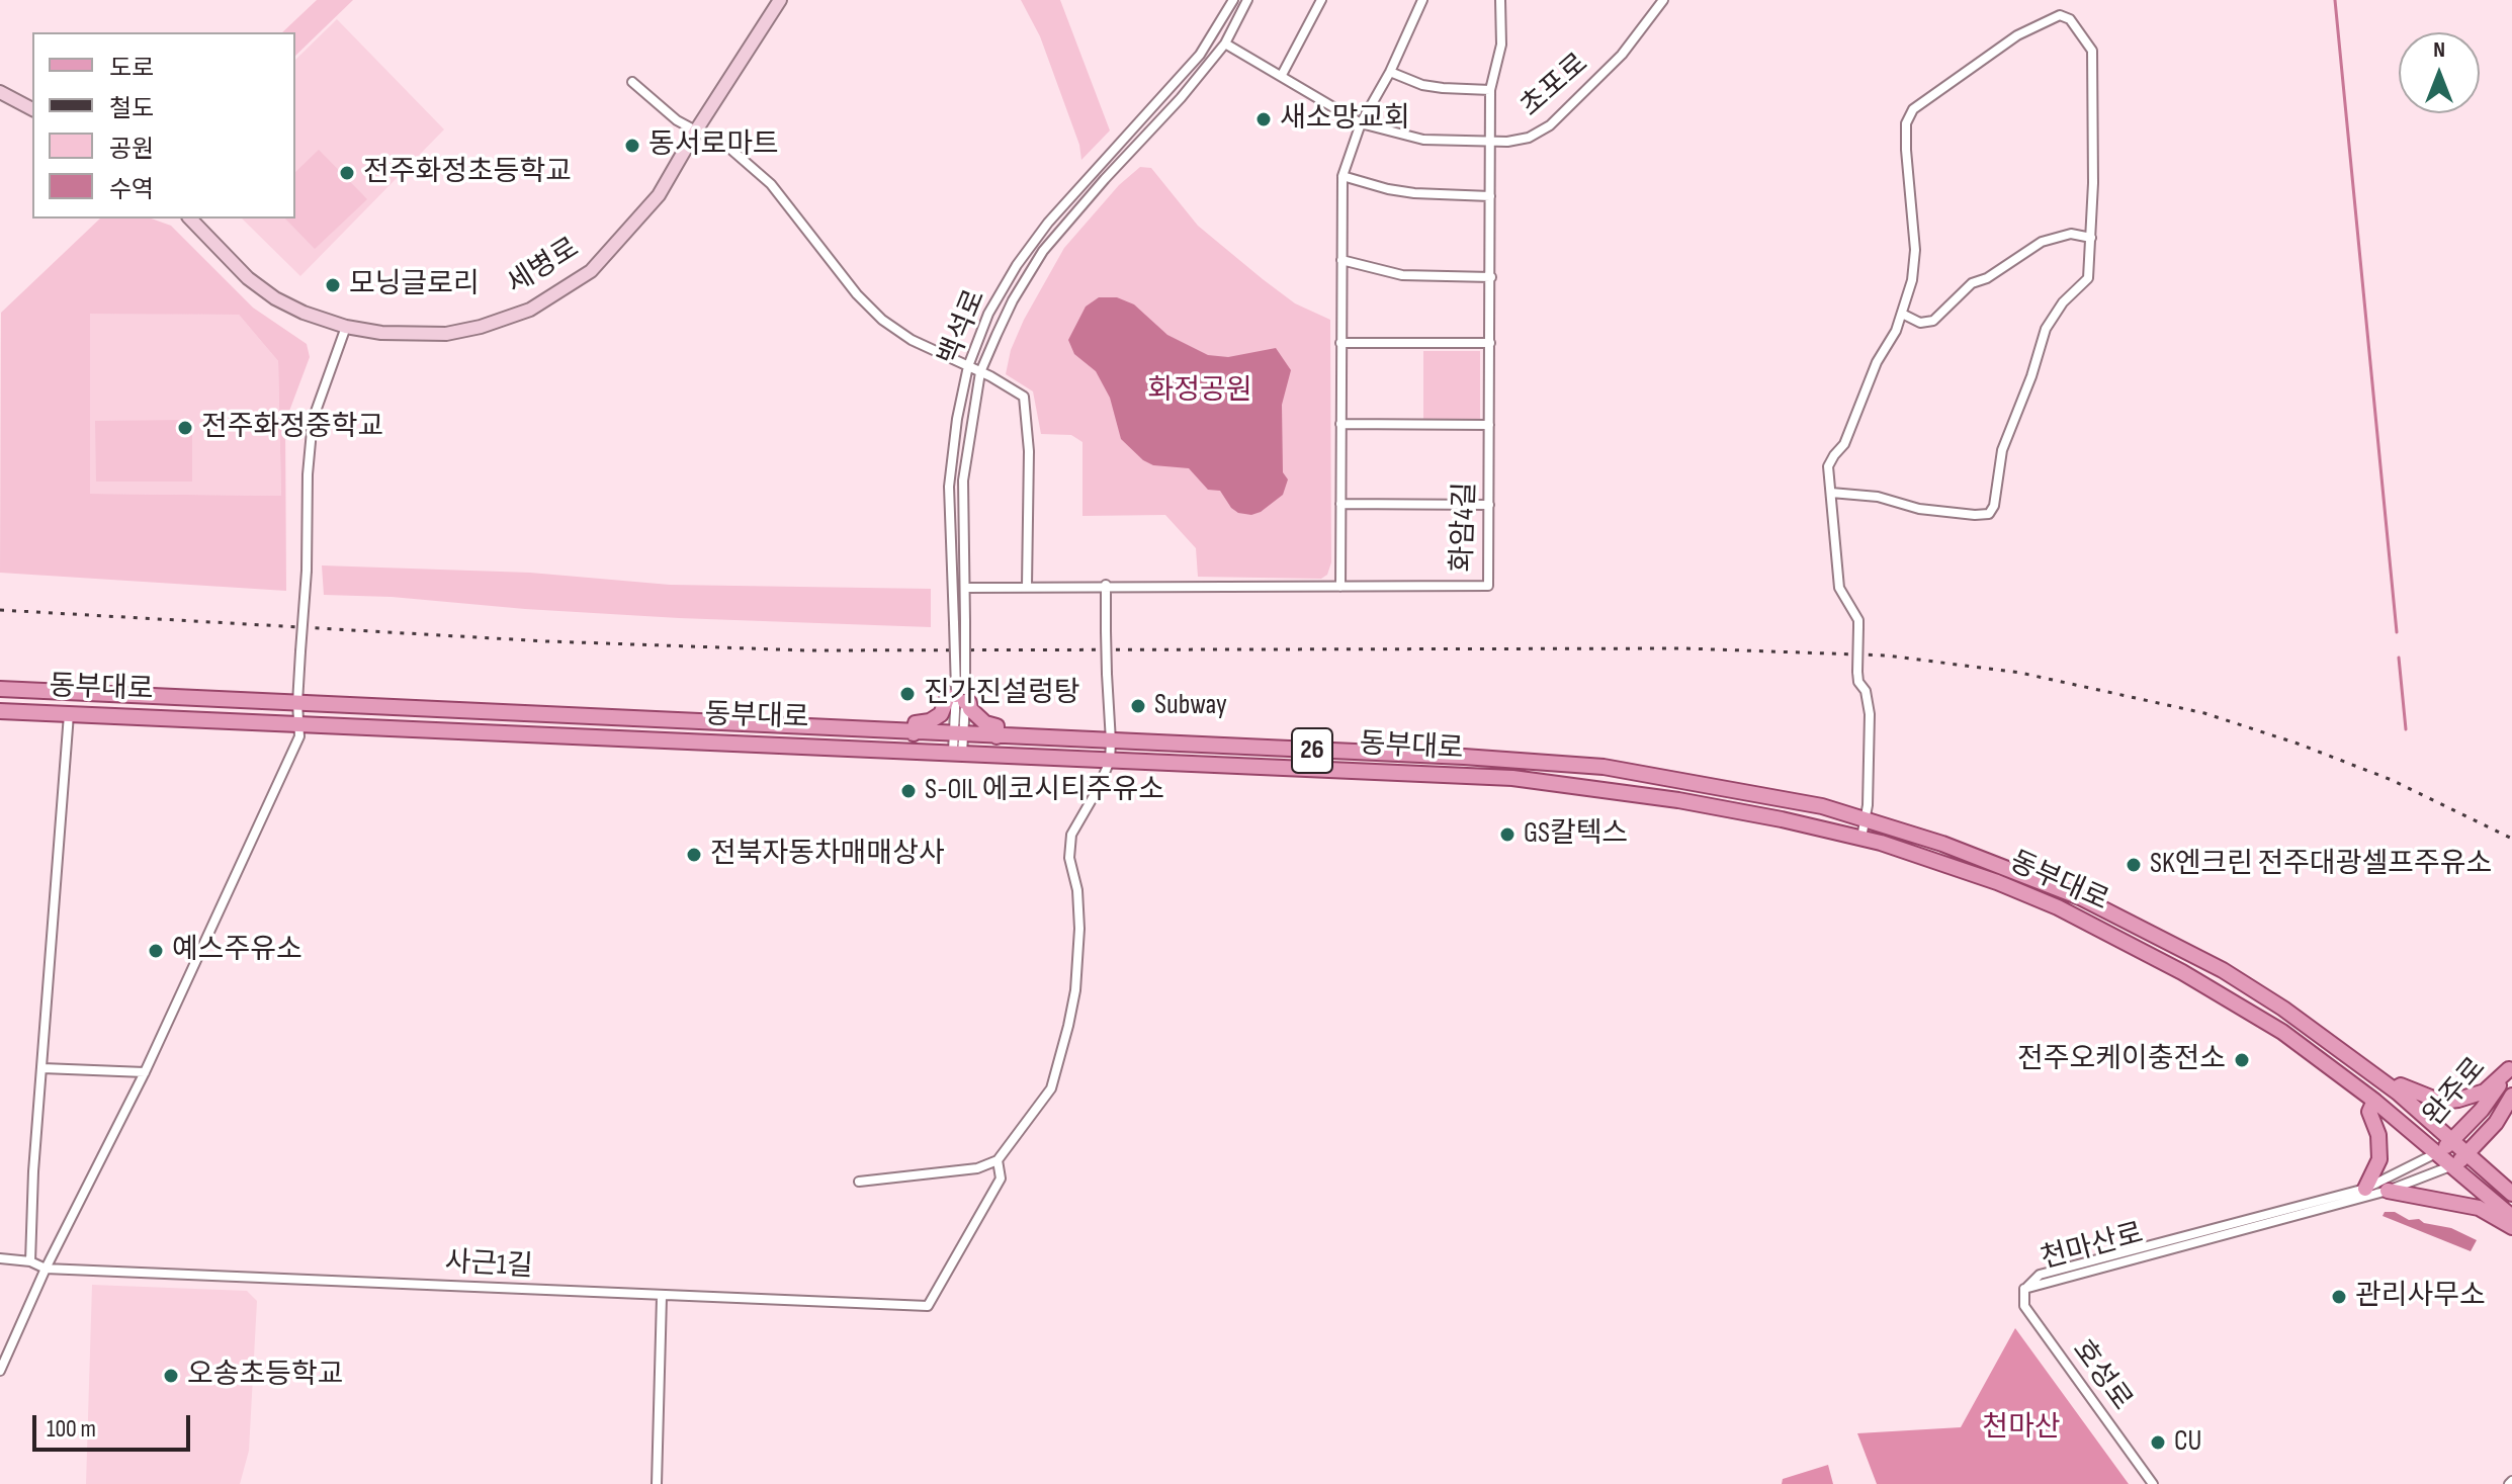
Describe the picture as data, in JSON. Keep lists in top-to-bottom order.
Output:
{
  "streets": {
    "main road": ["동부대로", "26", "완주로"],
    "street": [
      "초포로",
      "세병로",
      "백석로",
      "화암4길",
      "천마산로",
      "사근1길",
      "호성로"
    ]
  },
  "crossings": [
    ["초포로", "백석로"],
    ["초포로", "화암4길"],
    ["백석로", "화암4길"],
    ["백석로", "동부대로"],
    ["동부대로", "완주로"],
    ["동부대로", "천마산로"],
    ["완주로", "천마산로"],
    ["천마산로", "호성로"]
  ],
  "parks": ["화정공원", "천마산"],
  "places": [
    "새소망교회",
    "동서로마트",
    "전주화정초등학교",
    "모닝글로리",
    "전주화정중학교",
    "진가진설렁탕",
    "Subway",
    "S-OIL 에코시티주유소",
    "GS칼텍스",
    "전북자동차매매상사",
    "SK엔크린 전주대광셀프주유소",
    "예스주유소",
    "전주오케이충전소",
    "관리사무소",
    "오송초등학교",
    "CU"
  ],
  "legend": [
    "도로",
    "철도",
    "공원",
    "수역"
  ],
  "scale_bar": "100 m",
  "north": "top"
}
